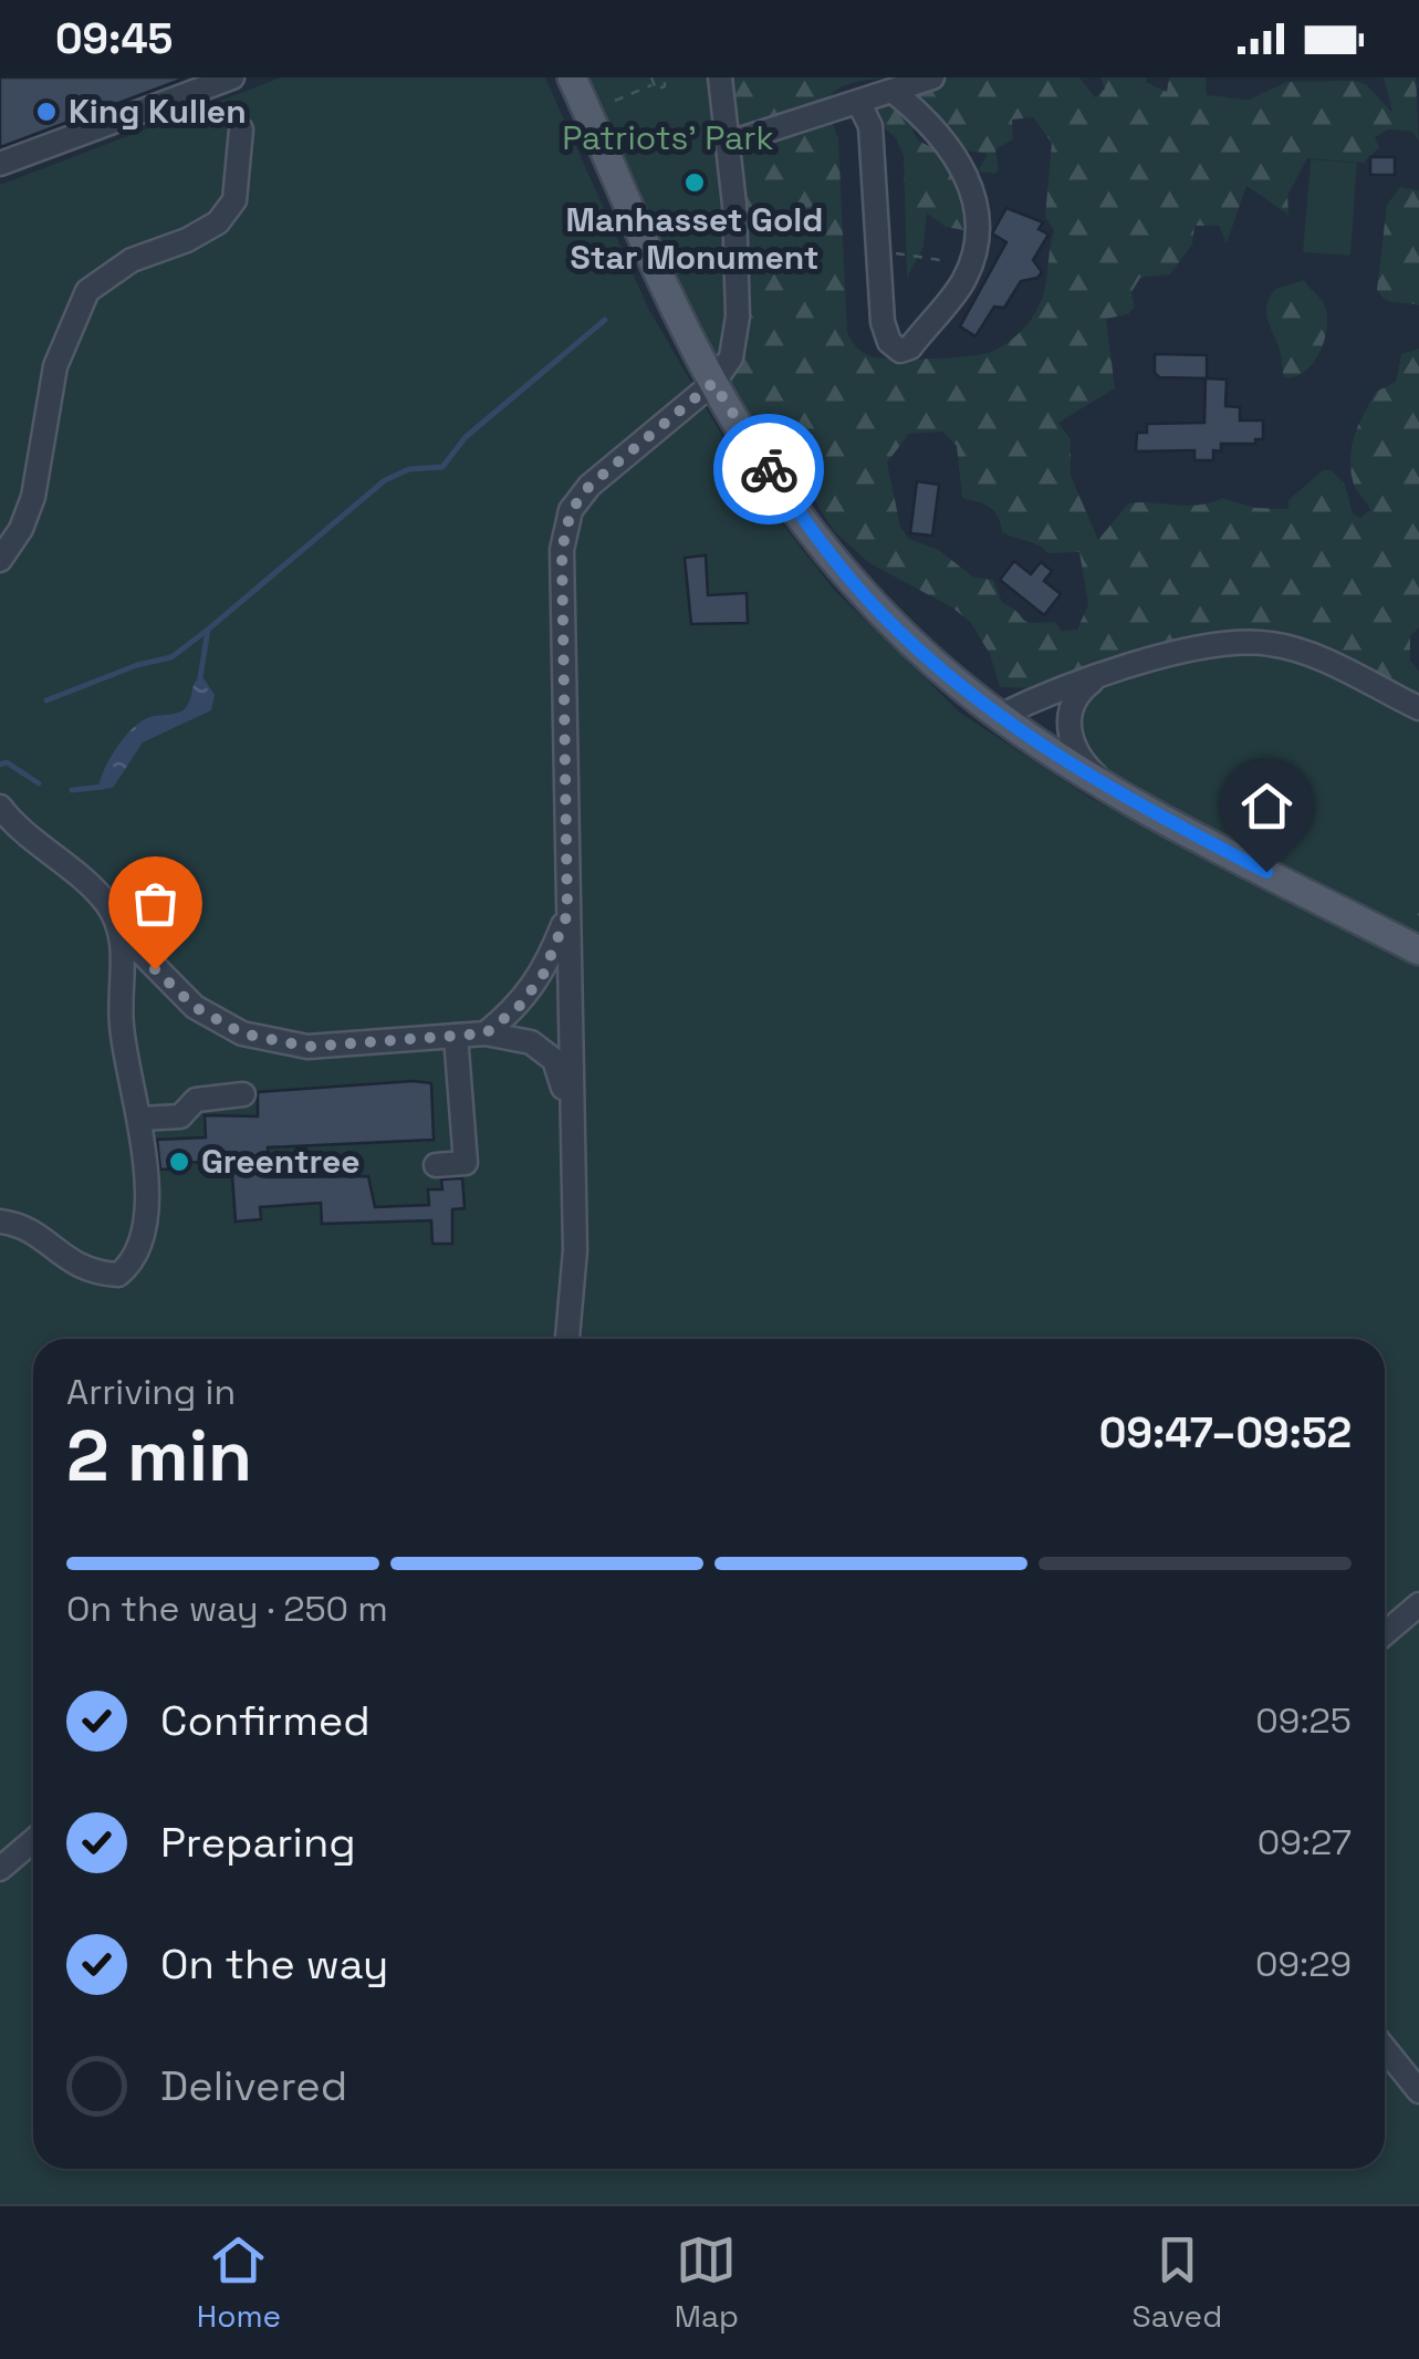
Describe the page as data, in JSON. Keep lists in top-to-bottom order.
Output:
{
  "parks": ["Patriots' Park"],
  "places": ["King Kullen", "Manhasset Gold Star Monument", "Greentree"],
  "page": {
    "status": "09:45",
    "heading": ["2 min", "Arriving in", "09:47–09:52"],
    "bar": "On the way · 250 m",
    "list": [
      ["Confirmed", "09:25"],
      ["Preparing", "09:27"],
      ["On the way", "09:29"],
      "Delivered"
    ],
    "tabs": ["Home", "Map", "Saved"]
  }
}
